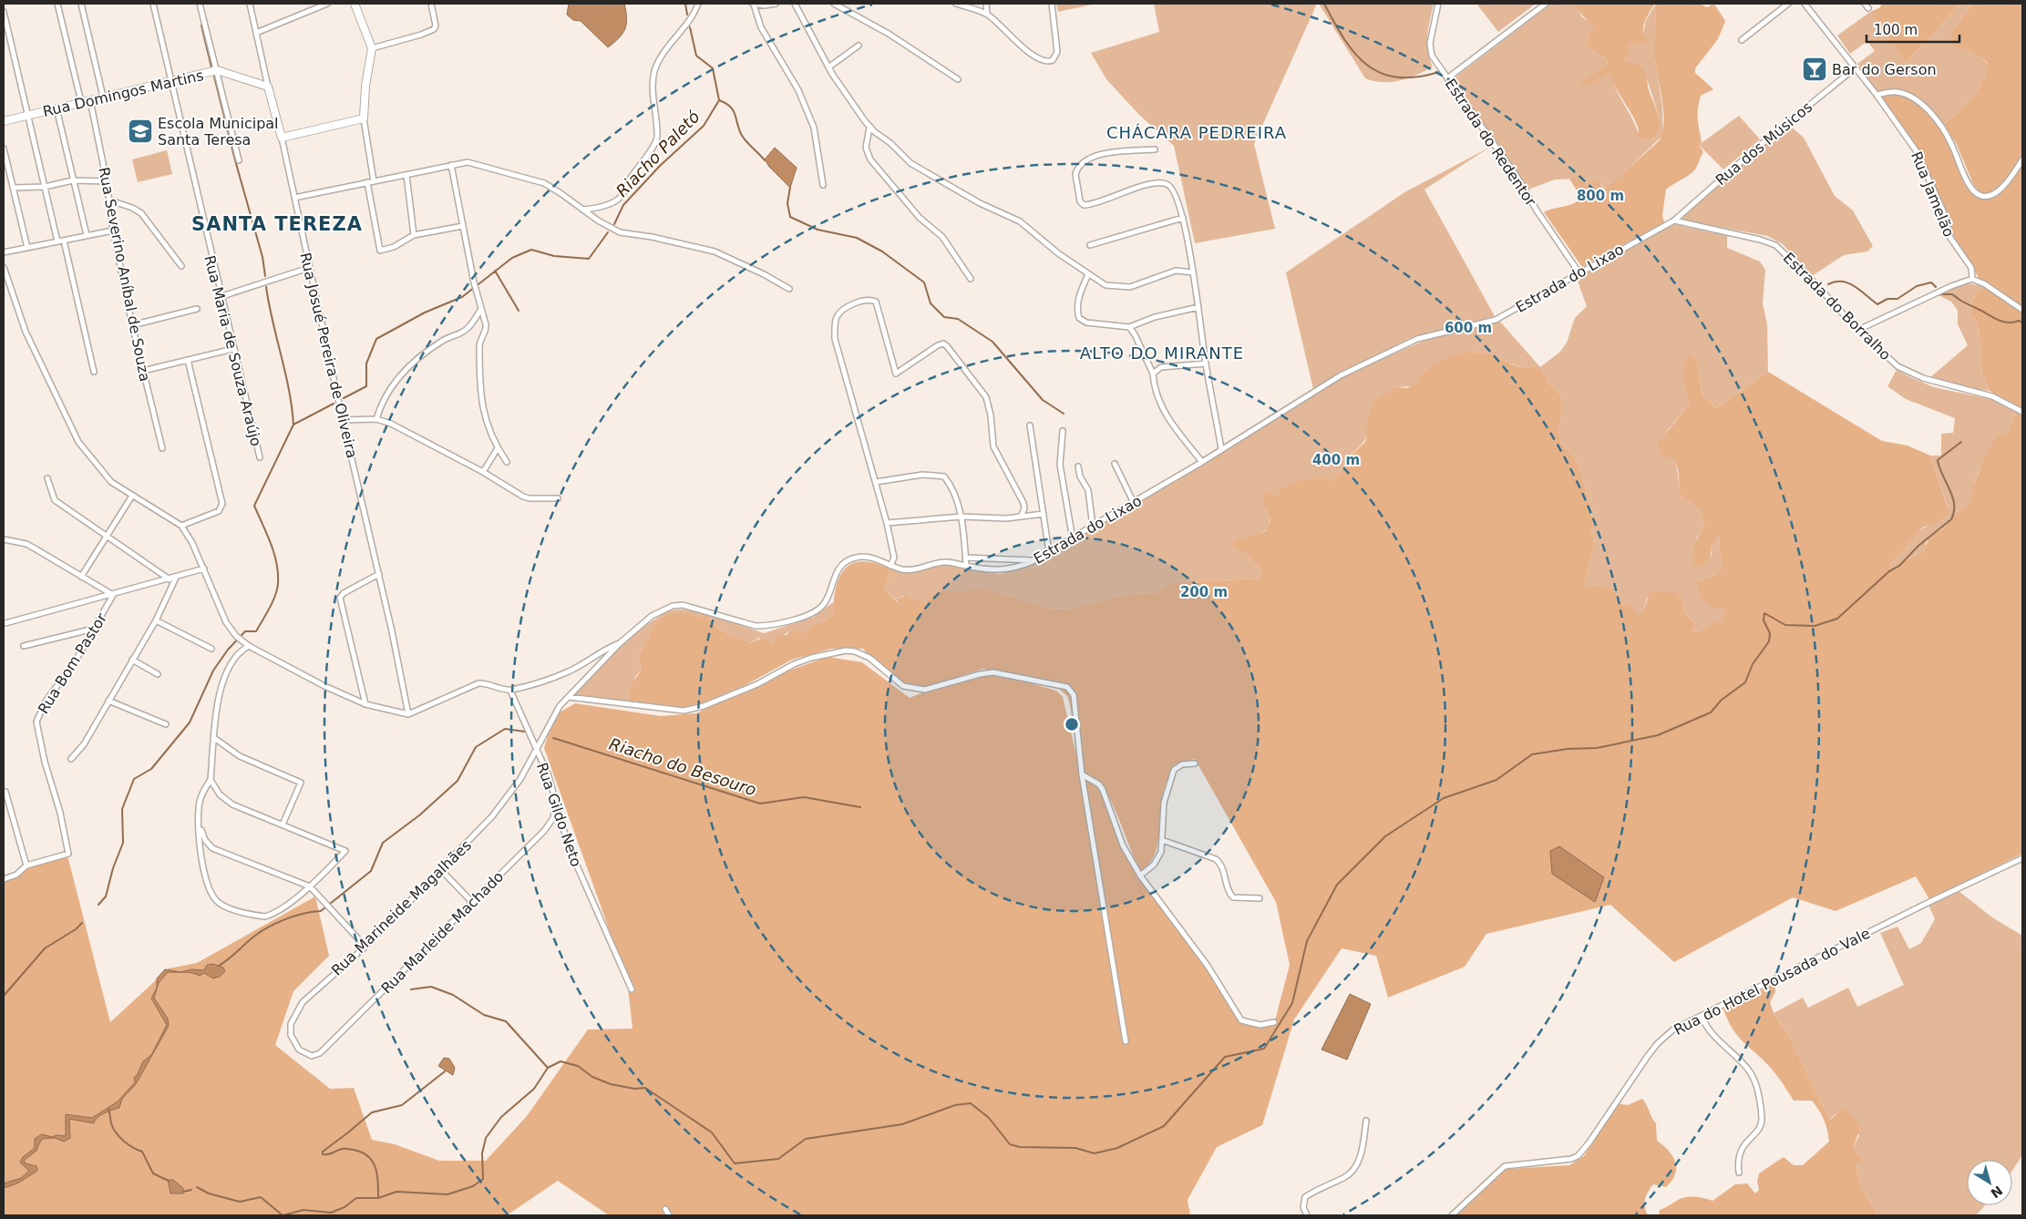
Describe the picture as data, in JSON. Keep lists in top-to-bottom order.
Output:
{
  "streets": {
    "street": [
      "Rua Domingos Martins",
      "Estrada do Redentor",
      "Rua dos Músicos",
      "Rua Jamelão",
      "Rua Severino Aníbal de Souza",
      "Estrada do Lixao",
      "Estrada do Borralho",
      "Rua Maria de Souza Araújo",
      "Rua Josué Pereira de Oliveira",
      "Rua Bom Pastor",
      "Rua Gildo Neto",
      "Rua Marineide Magalhães",
      "Rua Marleide Machado",
      "Rua do Hotel Pousada do Vale"
    ]
  },
  "crossings": [
    ["Rua Domingos Martins", "Rua Severino Aníbal de Souza"],
    ["Rua Domingos Martins", "Rua Maria de Souza Araújo"],
    ["Rua Domingos Martins", "Rua Josué Pereira de Oliveira"],
    ["Estrada do Redentor", "Estrada do Lixao"],
    ["Rua dos Músicos", "Rua Jamelão"],
    ["Rua dos Músicos", "Estrada do Lixao"],
    ["Rua dos Músicos", "Estrada do Borralho"],
    ["Estrada do Lixao", "Estrada do Borralho"],
    ["Estrada do Lixao", "Rua Gildo Neto"],
    ["Estrada do Lixao", "Rua Marineide Magalhães"],
    ["Rua Gildo Neto", "Rua Marineide Magalhães"],
    ["Rua Gildo Neto", "Rua Marleide Machado"],
    ["Rua Marineide Magalhães", "Rua Marleide Machado"]
  ],
  "districts": ["CHÁCARA PEDREIRA", "SANTA TEREZA", "ALTO DO MIRANTE"],
  "water": ["Riacho Paletó", "Riacho do Besouro"],
  "places": {
    "bar": ["Bar do Gerson"],
    "school or university": ["Escola Municipal Santa Teresa"]
  },
  "scale_bar": "100 m",
  "north": "bottom right",
  "rings": [
    "800 m",
    "600 m",
    "400 m",
    "200 m"
  ]
}
